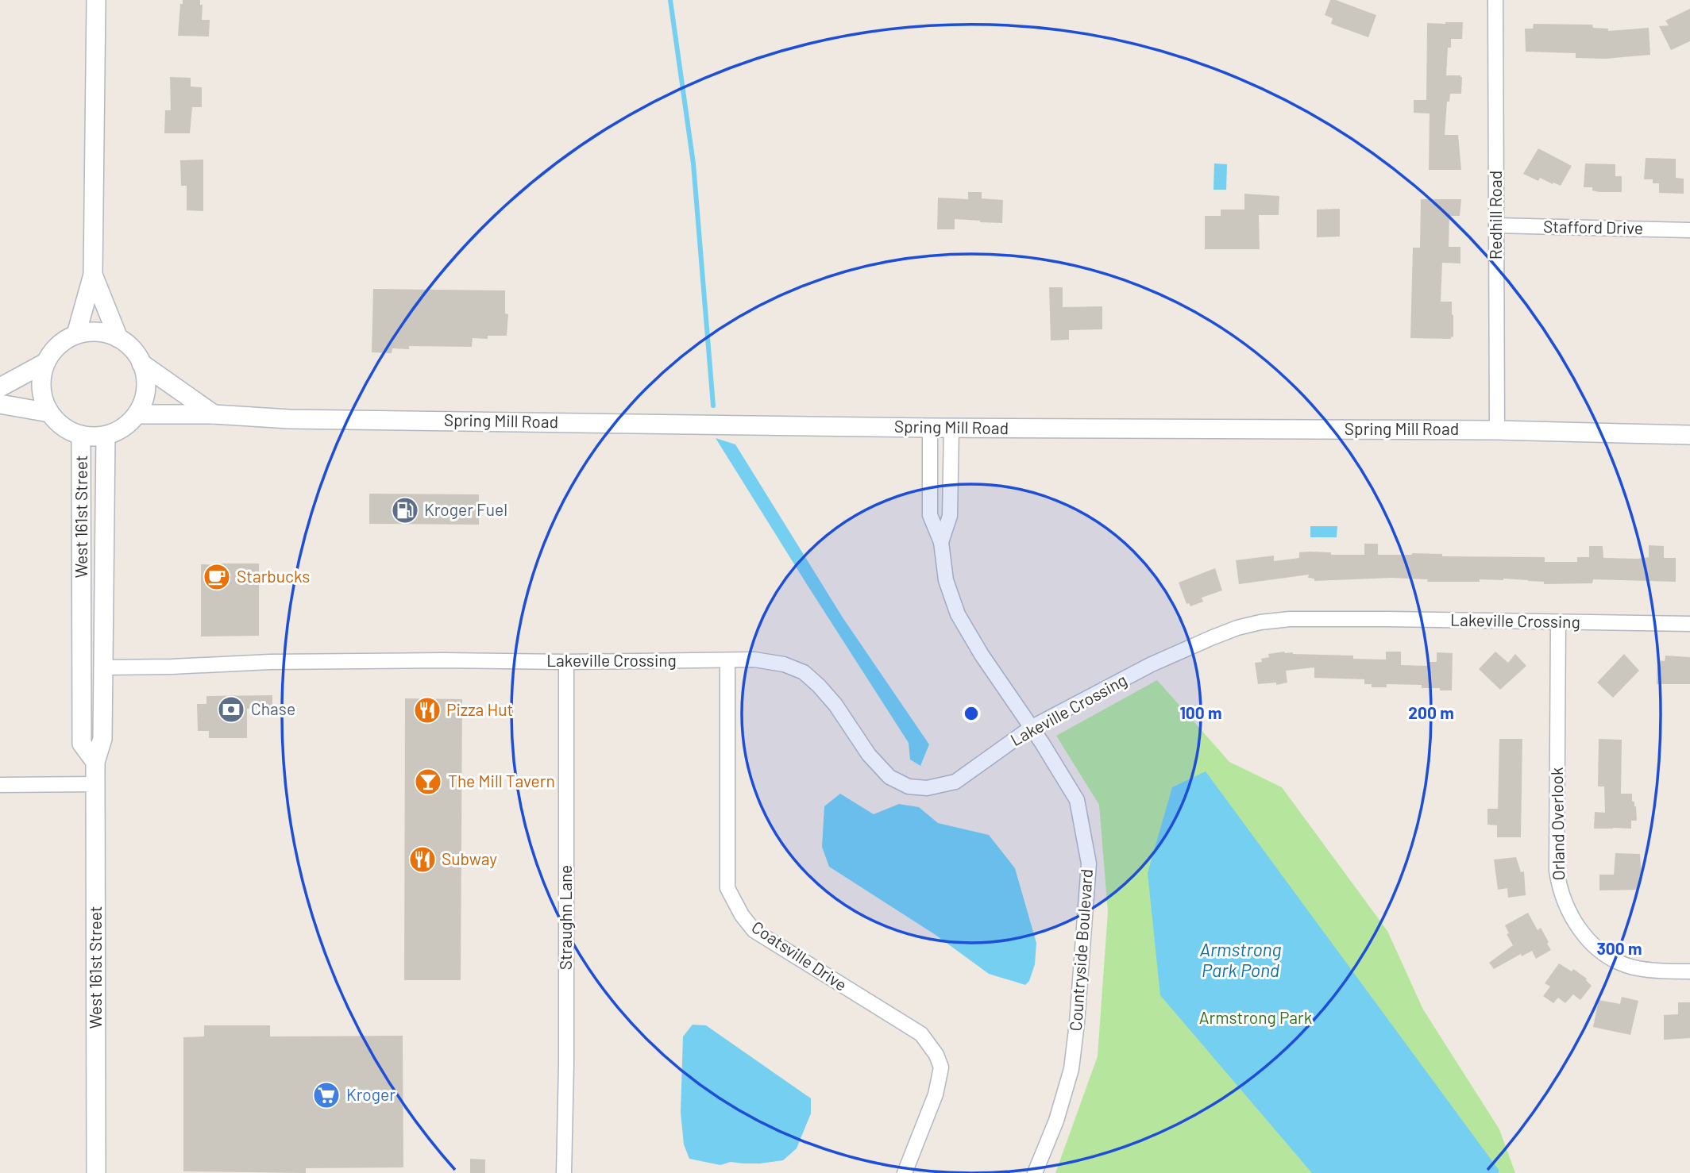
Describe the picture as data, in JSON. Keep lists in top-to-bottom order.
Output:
{
  "streets": {
    "street": [
      "Redhill Road",
      "Stafford Drive",
      "Spring Mill Road",
      "West 161st Street",
      "Lakeville Crossing",
      "Orland Overlook",
      "Straughn Lane",
      "Countryside Boulevard",
      "Coatsville Drive"
    ]
  },
  "crossings": [
    ["Redhill Road", "Stafford Drive"],
    ["Redhill Road", "Spring Mill Road"],
    ["Spring Mill Road", "West 161st Street"],
    ["Spring Mill Road", "Countryside Boulevard"],
    ["West 161st Street", "Lakeville Crossing"],
    ["Lakeville Crossing", "Orland Overlook"],
    ["Lakeville Crossing", "Straughn Lane"],
    ["Lakeville Crossing", "Countryside Boulevard"],
    ["Lakeville Crossing", "Coatsville Drive"]
  ],
  "water": ["Armstrong Park Pond"],
  "parks": ["Armstrong Park"],
  "places": {
    "fuel station": ["Kroger Fuel"],
    "cafe": ["Starbucks"],
    "bank": ["Chase"],
    "restaurant": ["Pizza Hut", "Subway"],
    "bar": ["The Mill Tavern"],
    "supermarket": ["Kroger"]
  },
  "rings": ["100 m", "200 m", "300 m"]
}
